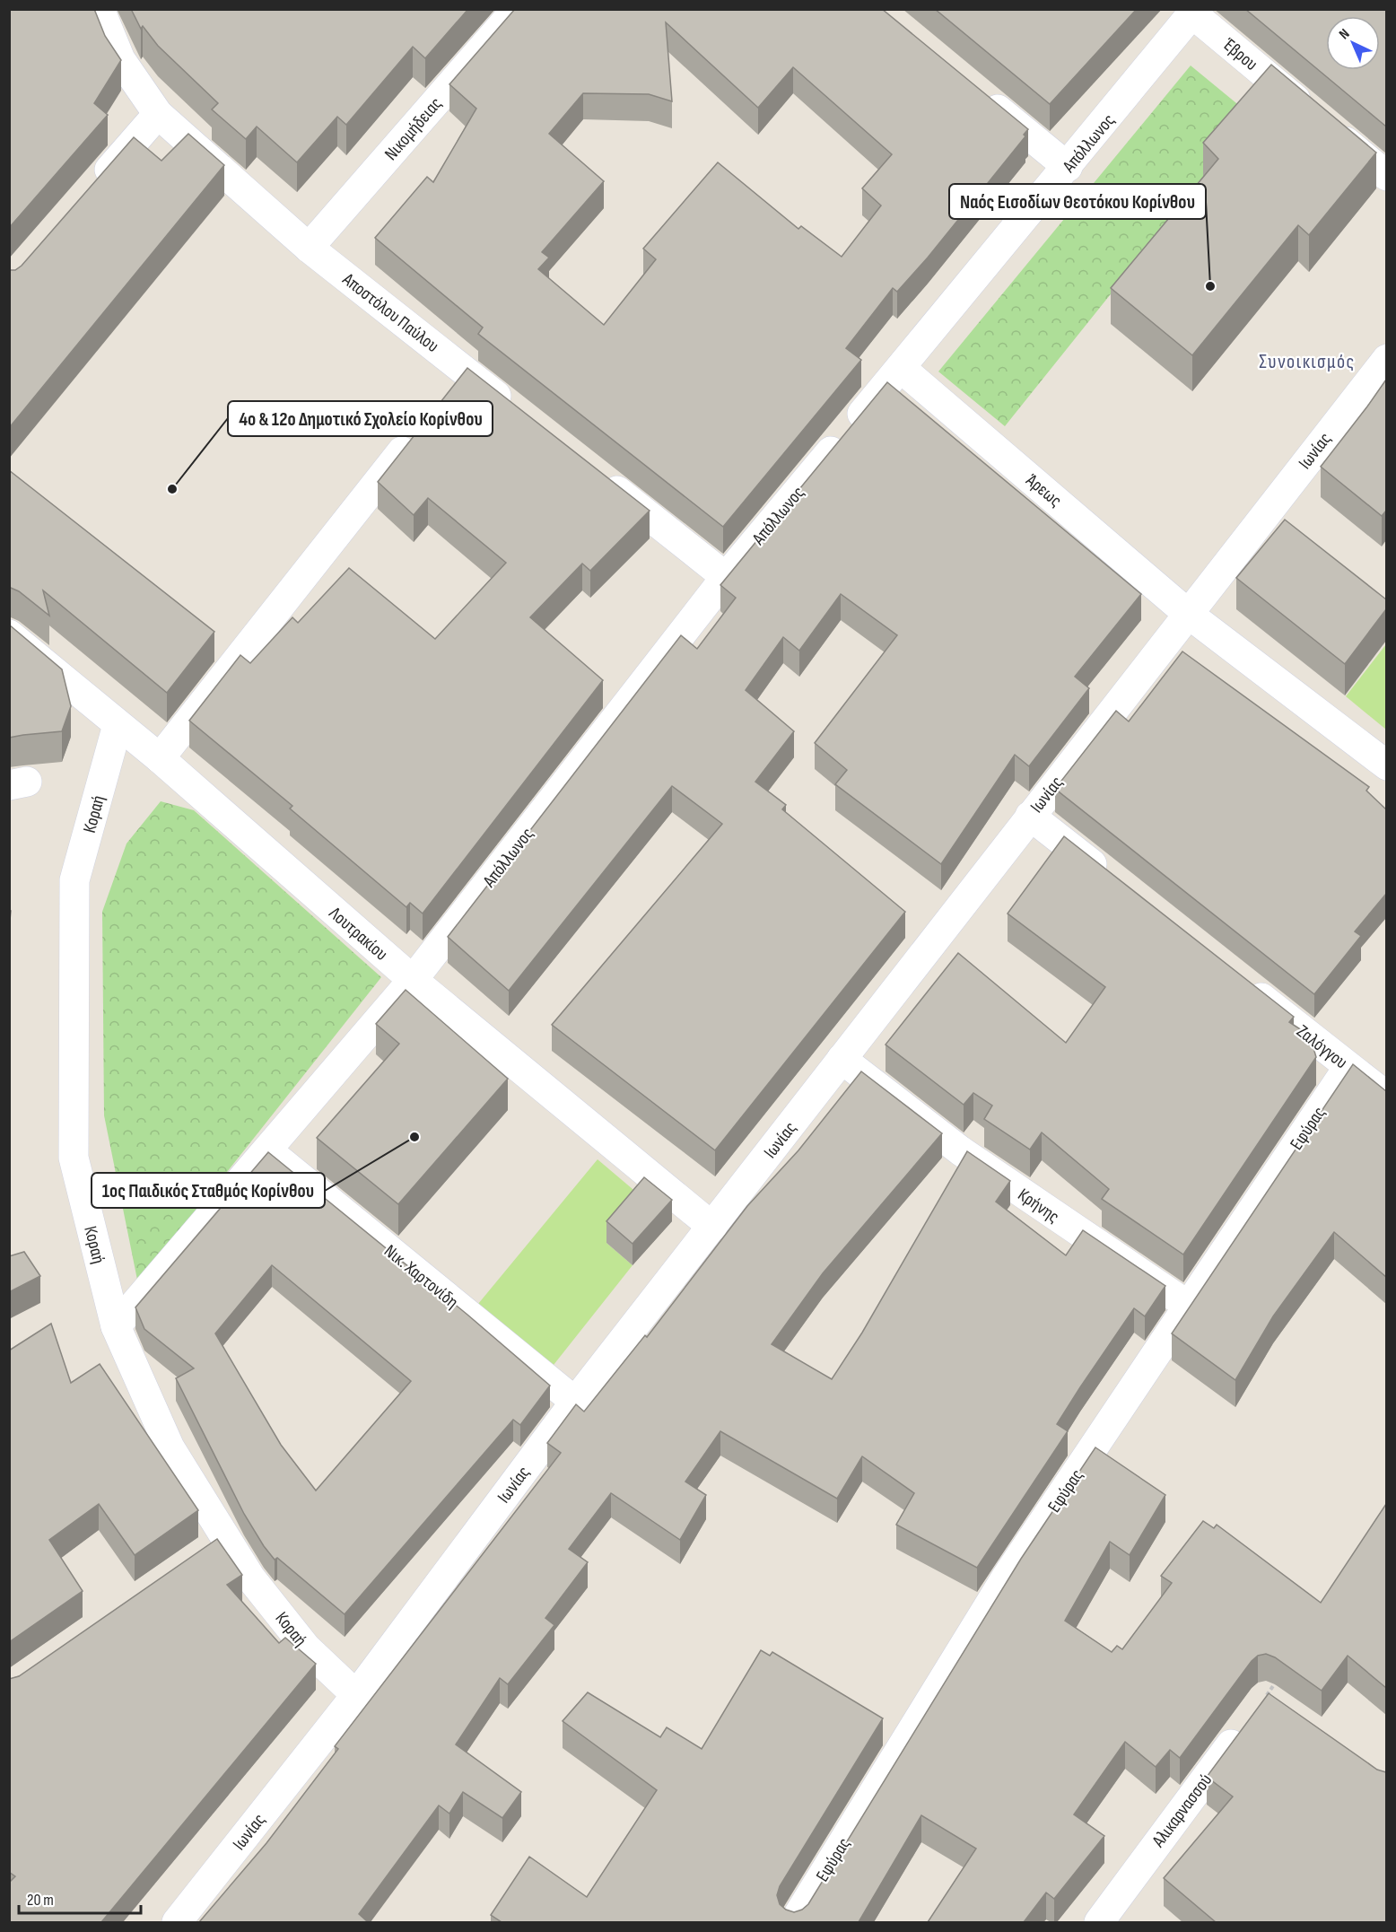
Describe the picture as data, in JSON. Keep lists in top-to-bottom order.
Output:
{
  "streets": {
    "street": [
      "Έβρου",
      "Νικομήδειας",
      "Απόλλωνος",
      "Αποστόλου Παύλου",
      "Ιωνίας",
      "Άρεως",
      "Κοραή",
      "Λουτρακίου",
      "Ζαλόγγου",
      "Εφύρας",
      "Κρήνης",
      "Νικ. Χαρτονίδη",
      "Αλικαρνασσού"
    ]
  },
  "crossings": [
    ["Έβρου", "Απόλλωνος"],
    ["Νικομήδειας", "Αποστόλου Παύλου"],
    ["Απόλλωνος", "Άρεως"],
    ["Απόλλωνος", "Κοραή"],
    ["Απόλλωνος", "Λουτρακίου"],
    ["Απόλλωνος", "Νικ. Χαρτονίδη"],
    ["Ιωνίας", "Άρεως"],
    ["Ιωνίας", "Κοραή"],
    ["Ιωνίας", "Λουτρακίου"],
    ["Ιωνίας", "Κρήνης"],
    ["Ιωνίας", "Νικ. Χαρτονίδη"],
    ["Κοραή", "Λουτρακίου"],
    ["Ζαλόγγου", "Εφύρας"],
    ["Εφύρας", "Κρήνης"]
  ],
  "districts": ["Συνοικισμός"],
  "places": ["Ναός Εισοδίων Θεοτόκου Κορίνθου", "4ο & 12ο Δημοτικό Σχολείο Κορίνθου", "1ος Παιδικός Σταθμός Κορίνθου"],
  "scale_bar": "20 m",
  "north": "top left"
}
